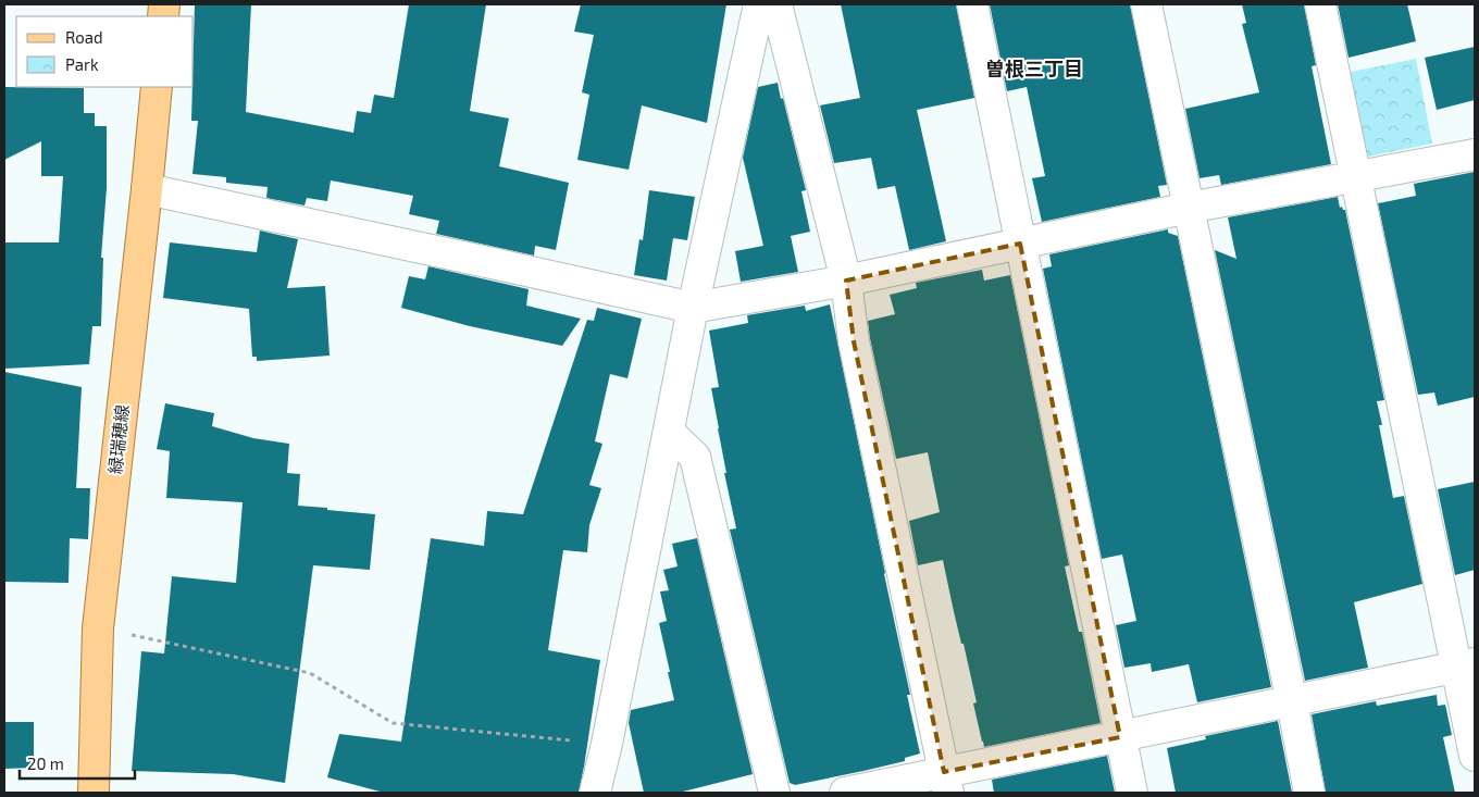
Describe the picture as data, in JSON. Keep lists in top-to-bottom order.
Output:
{
  "streets": {
    "main road": ["緑瑞穂線"]
  },
  "districts": ["曽根三丁目"],
  "legend": ["Road", "Park"],
  "scale_bar": "20 m"
}
